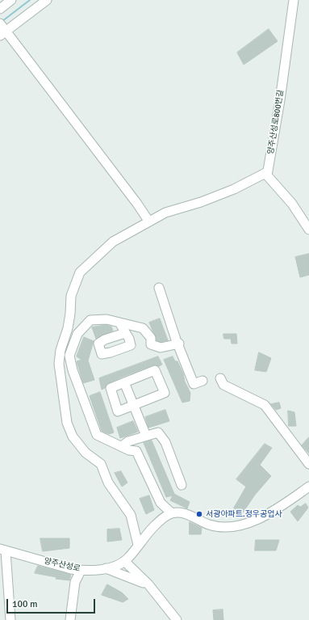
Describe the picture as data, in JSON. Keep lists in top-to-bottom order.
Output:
{
  "streets": {
    "street": ["양주산성로800번길", "양주산성로"]
  },
  "places": ["서광아파트.정우공업사"],
  "scale_bar": "100 m"
}
